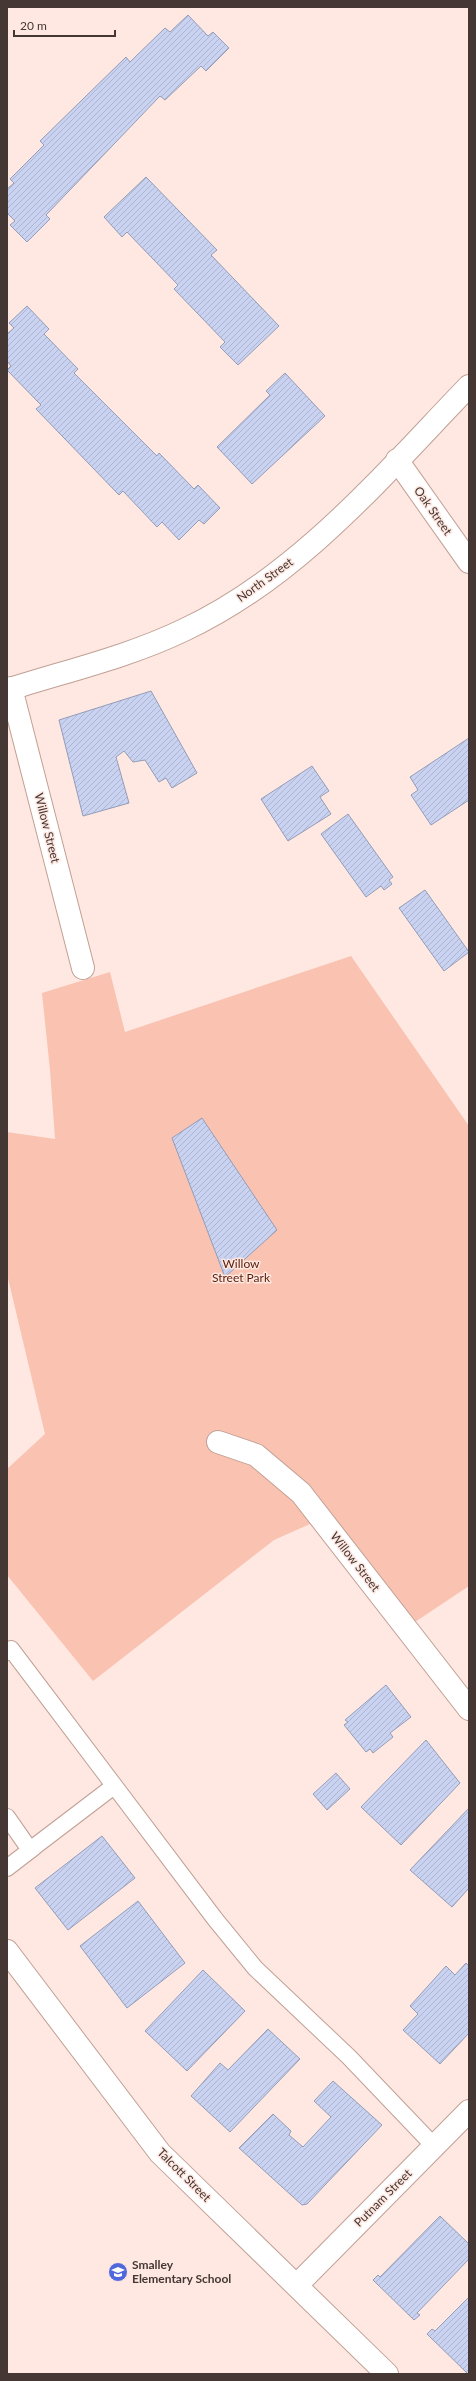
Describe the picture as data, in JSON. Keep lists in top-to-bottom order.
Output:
{
  "streets": {
    "street": [
      "Oak Street",
      "North Street",
      "Willow Street",
      "Talcott Street",
      "Putnam Street"
    ]
  },
  "crossings": [
    ["Oak Street", "North Street"],
    ["North Street", "Willow Street"],
    ["Talcott Street", "Putnam Street"]
  ],
  "parks": ["Willow Street Park"],
  "places": {
    "school or university": ["Smalley Elementary School"]
  },
  "scale_bar": "20 m"
}
